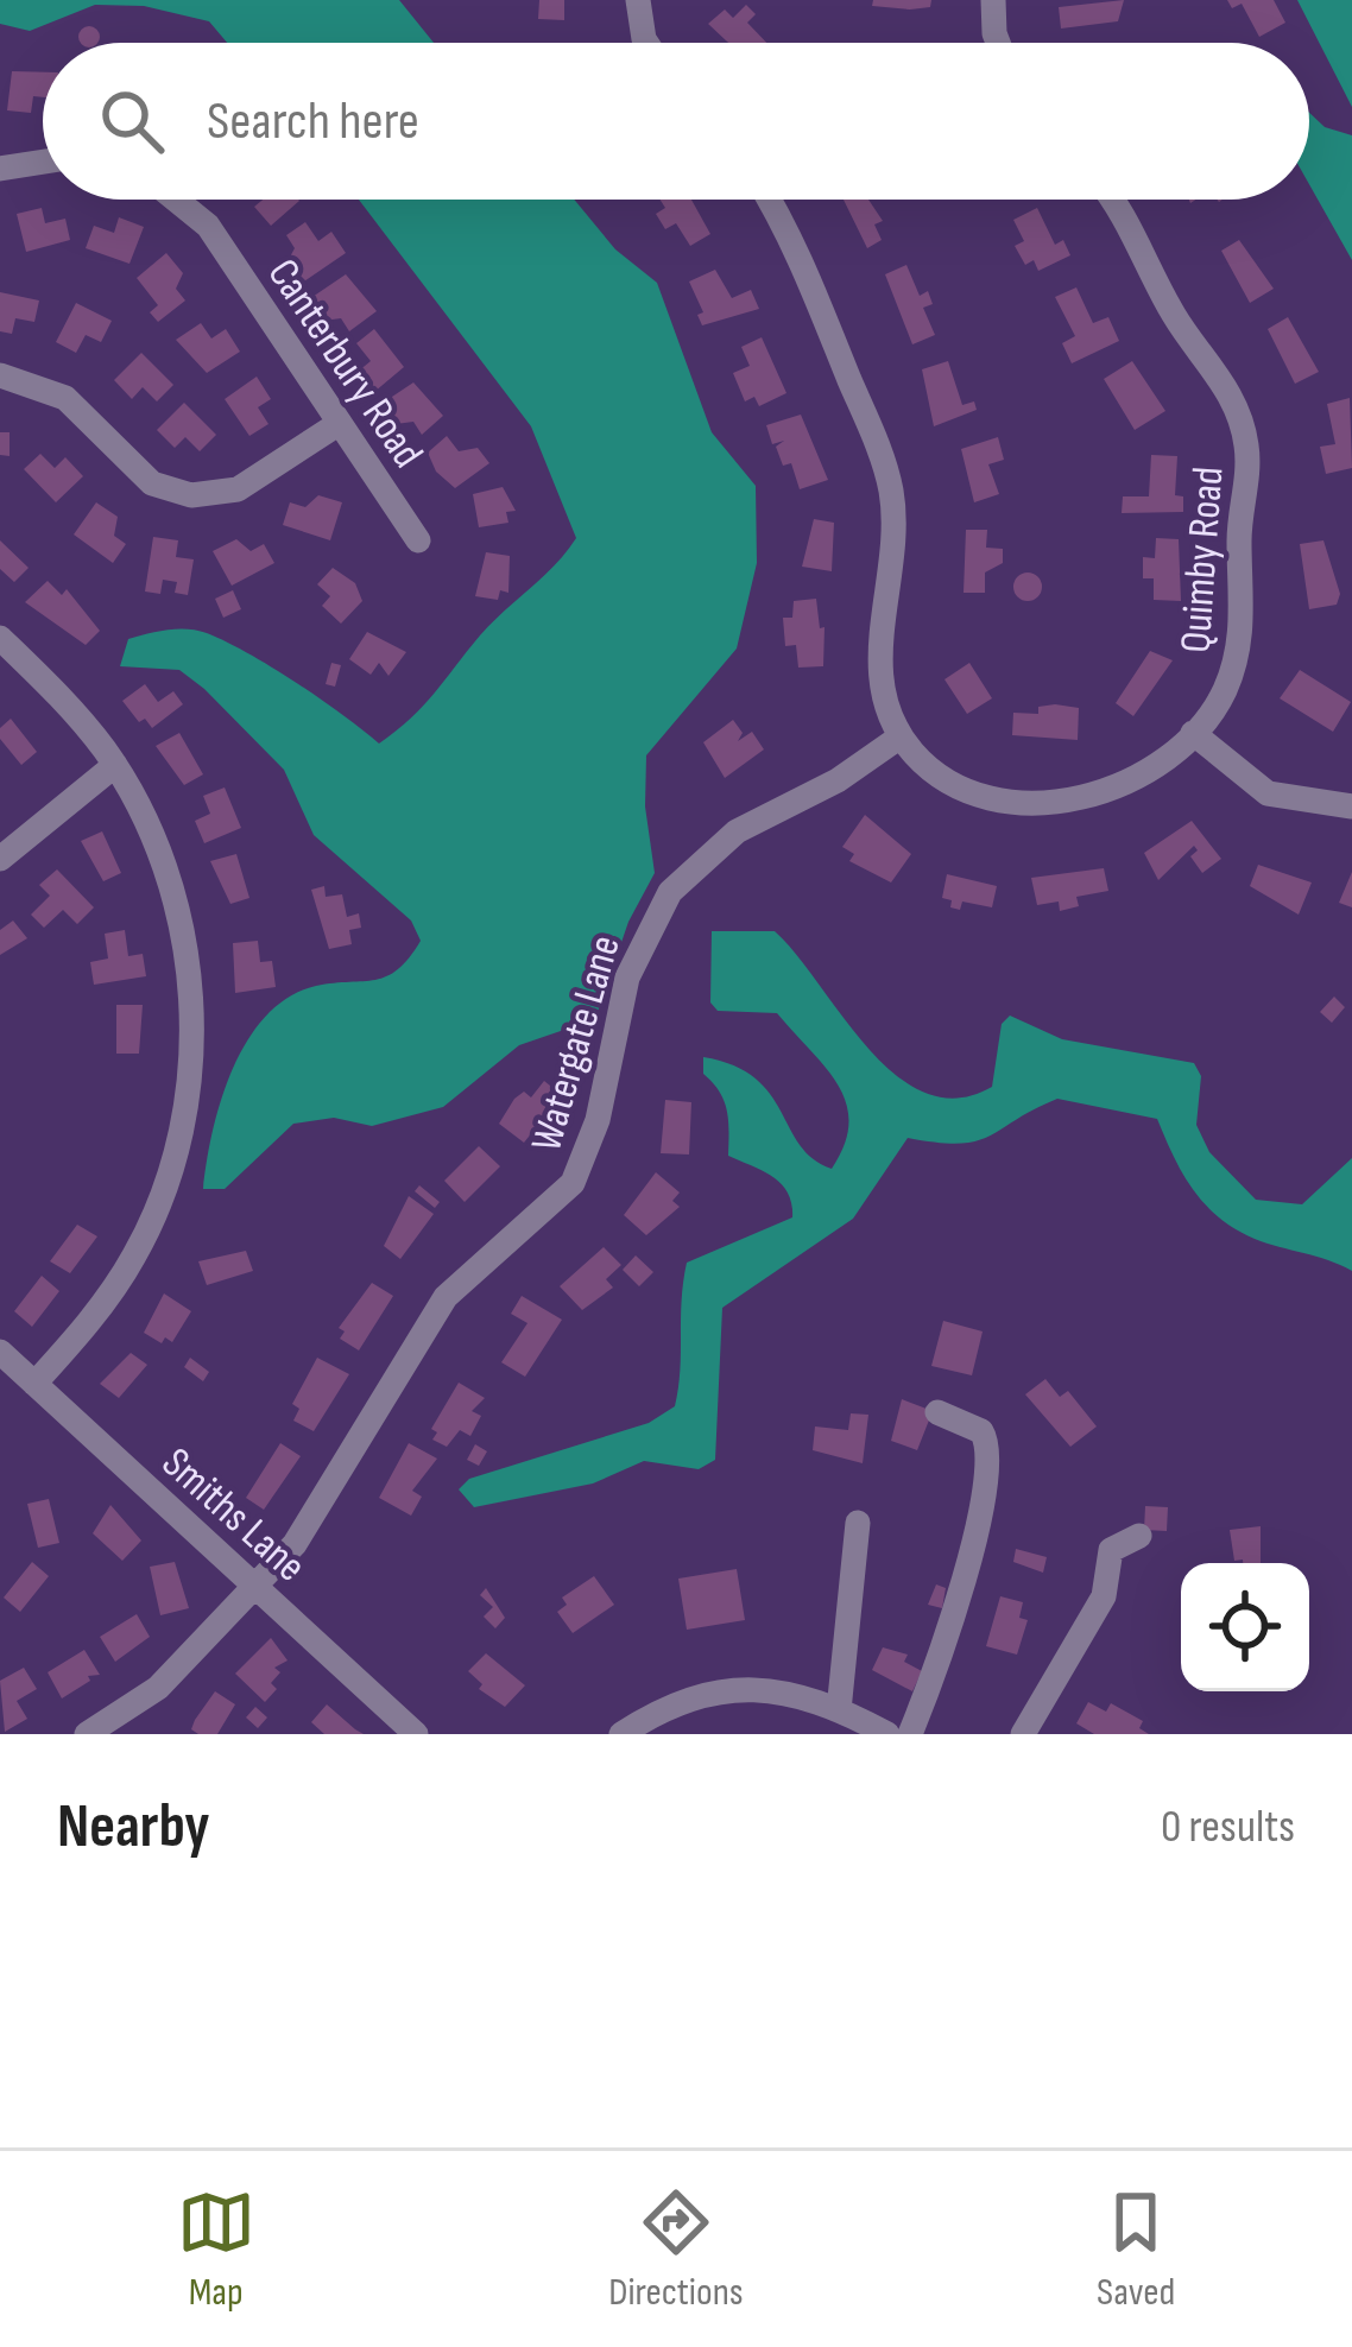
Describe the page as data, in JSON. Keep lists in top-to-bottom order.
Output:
{
  "streets": {
    "street": [
      "Canterbury Road",
      "Quimby Road",
      "Watergate Lane",
      "Smiths Lane"
    ]
  },
  "crossings": [
    ["Quimby Road", "Watergate Lane"],
    ["Watergate Lane", "Smiths Lane"]
  ],
  "page": {
    "search": "Search here",
    "heading": ["Nearby", "0 results"],
    "nav": ["Map", "Directions", "Saved"]
  }
}
